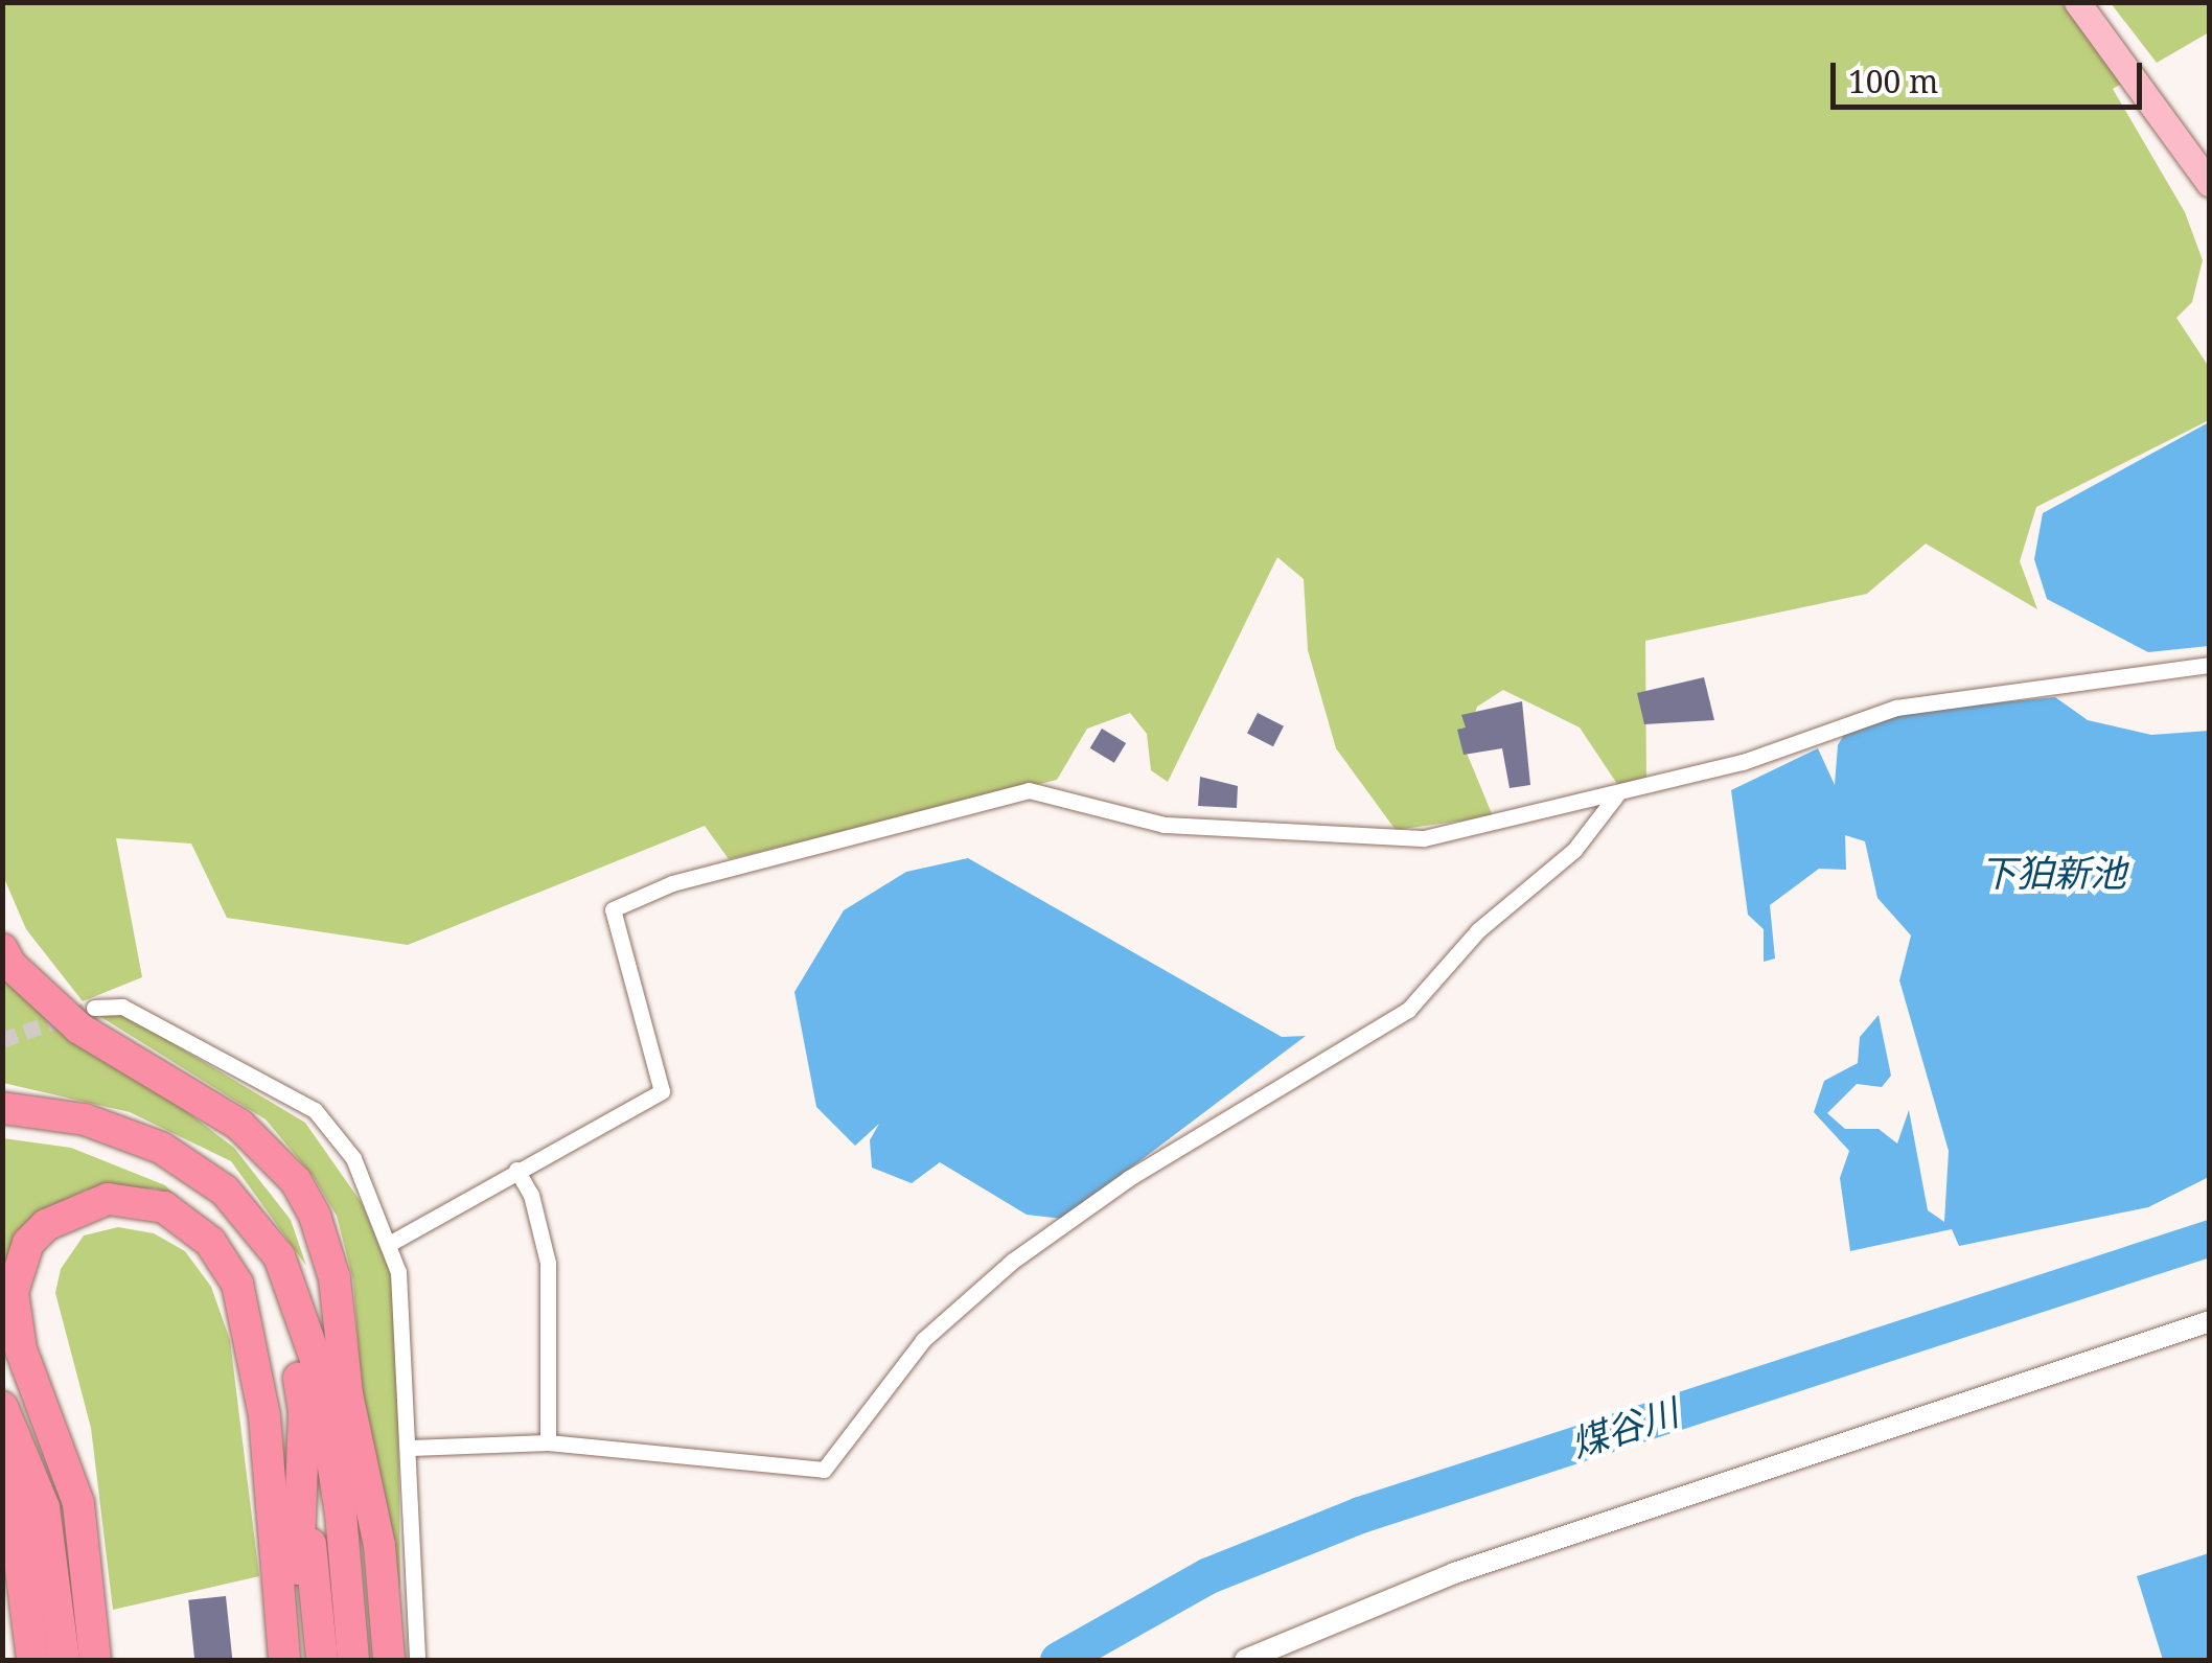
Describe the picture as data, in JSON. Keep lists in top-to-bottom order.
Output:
{
  "water": ["下狛新池", "煤谷川"],
  "scale_bar": "100 m"
}
